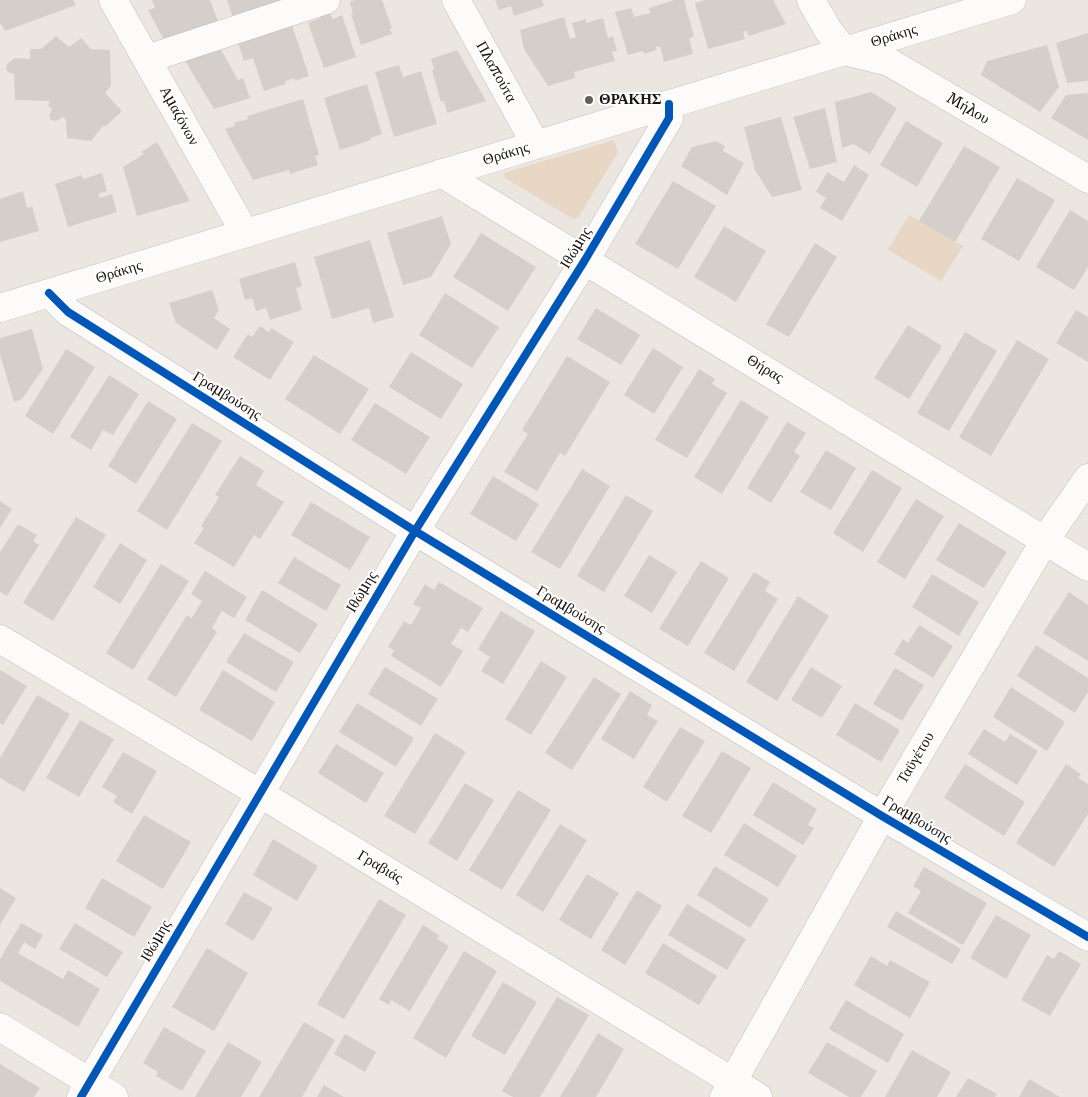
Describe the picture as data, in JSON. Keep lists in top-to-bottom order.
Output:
{
  "streets": {
    "street": [
      "Θράκης",
      "Πλαπούτα",
      "Μήλου",
      "Αμαζόνων",
      "Ιθώμης",
      "Θήρας",
      "Γραμβούσης",
      "Ταϋγέτου",
      "Γραβιάς"
    ]
  },
  "crossings": [
    ["Θράκης", "Πλαπούτα"],
    ["Θράκης", "Μήλου"],
    ["Θράκης", "Αμαζόνων"],
    ["Θράκης", "Ιθώμης"],
    ["Θράκης", "Θήρας"],
    ["Θράκης", "Γραμβούσης"],
    ["Ιθώμης", "Θήρας"],
    ["Ιθώμης", "Γραμβούσης"],
    ["Ιθώμης", "Γραβιάς"],
    ["Θήρας", "Ταϋγέτου"],
    ["Γραμβούσης", "Ταϋγέτου"],
    ["Ταϋγέτου", "Γραβιάς"]
  ],
  "places": ["ΘΡΑΚΗΣ"]
}
